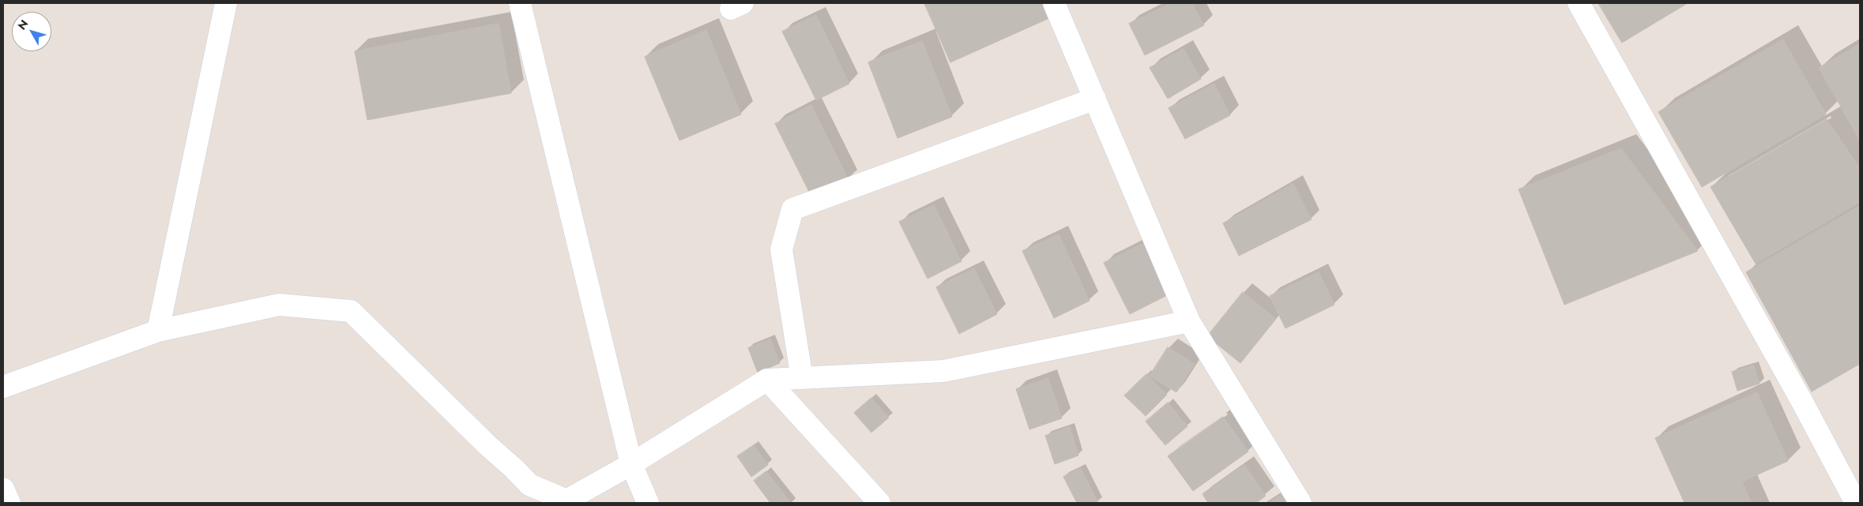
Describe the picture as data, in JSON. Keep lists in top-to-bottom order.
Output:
{
  "north": "top left"
}
